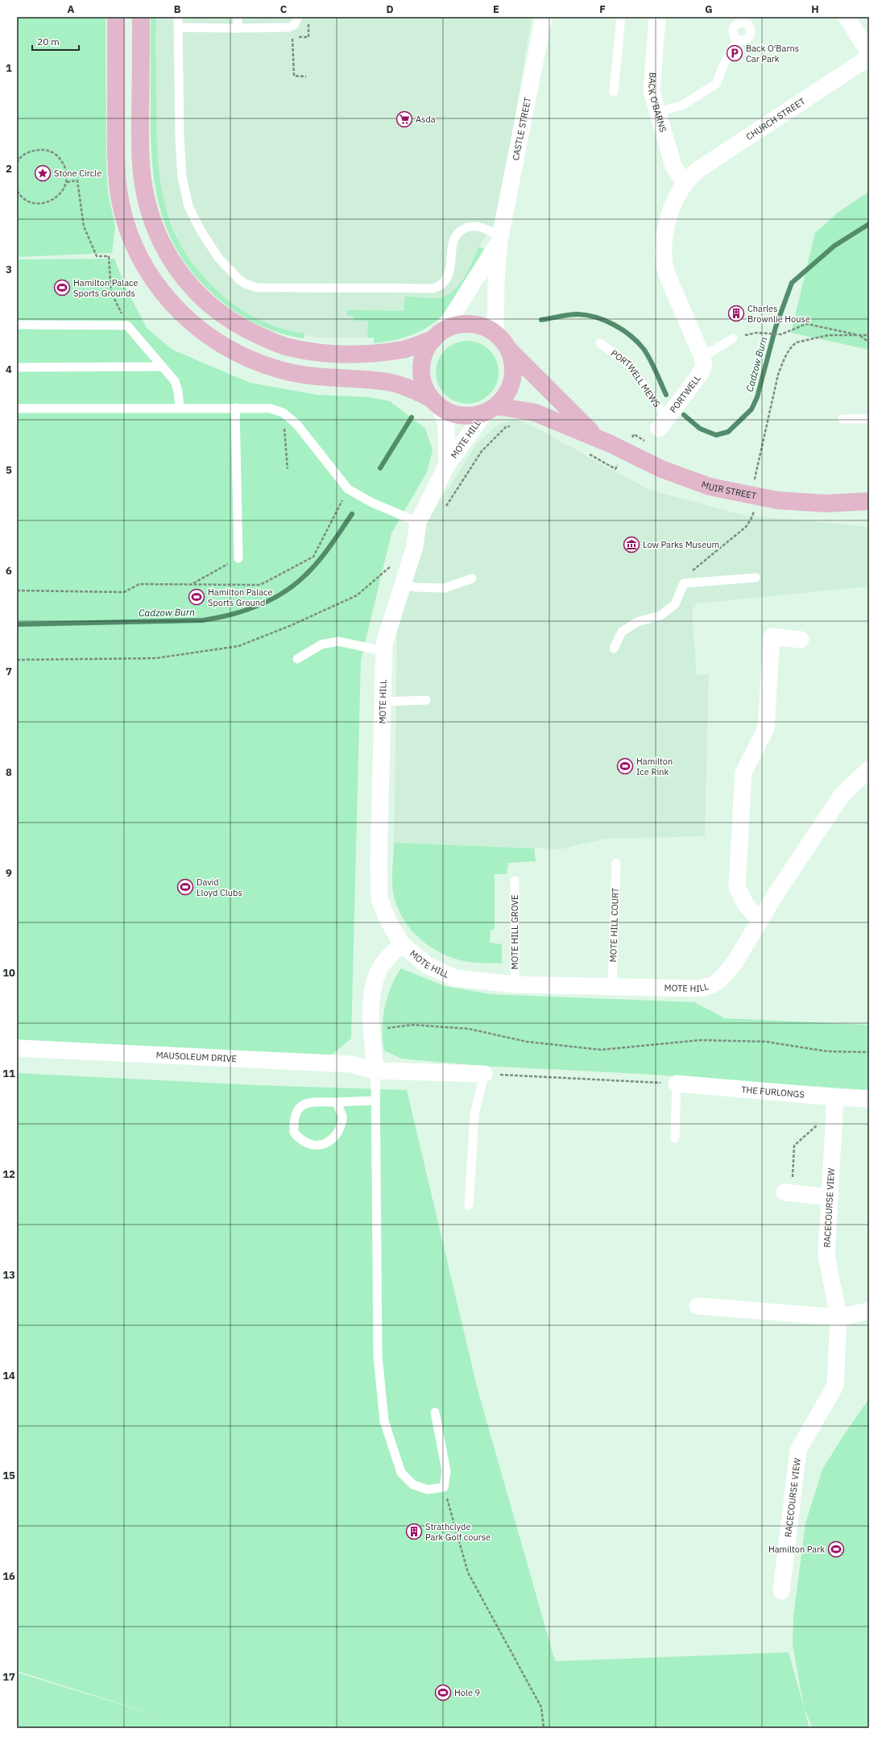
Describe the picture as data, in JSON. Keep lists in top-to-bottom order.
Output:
{
  "streets": {
    "main road": ["MUIR STREET"],
    "street": [
      "BACK O'BARNS",
      "CHURCH STREET",
      "CASTLE STREET",
      "PORTWELL",
      "MOTE HILL",
      "MAUSOLEUM DRIVE",
      "THE FURLONGS",
      "RACECOURSE VIEW"
    ],
    "lane": ["PORTWELL MEWS", "MOTE HILL COURT", "MOTE HILL GROVE"]
  },
  "crossings": [
    ["BACK O'BARNS", "CHURCH STREET"],
    ["CHURCH STREET", "PORTWELL"],
    ["CASTLE STREET", "MOTE HILL"],
    ["CASTLE STREET", "MUIR STREET"],
    ["PORTWELL MEWS", "PORTWELL"],
    ["MOTE HILL", "MUIR STREET"],
    ["MOTE HILL", "MOTE HILL COURT"],
    ["MOTE HILL", "MOTE HILL GROVE"],
    ["MOTE HILL", "MAUSOLEUM DRIVE"],
    ["THE FURLONGS", "RACECOURSE VIEW"]
  ],
  "water": ["Cadzow Burn"],
  "places": {
    "parking": ["Back O'Barns Car Park"],
    "supermarket": ["Asda"],
    "place": ["Stone Circle"],
    "sports": [
      "Hamilton Palace Sports Grounds",
      "Hamilton Palace Sports Ground",
      "Hamilton Ice Rink",
      "David Lloyd Clubs",
      "Hamilton Park",
      "Hole 9"
    ],
    "building": ["Charles Brownlie House", "Strathclyde Park Golf course"],
    "museum": ["Low Parks Museum"]
  },
  "scale_bar": "20 m",
  "grid": {
    "columns": [
      "A",
      "B",
      "C",
      "D",
      "E",
      "F",
      "G",
      "H"
    ],
    "rows": [
      "1",
      "2",
      "3",
      "4",
      "5",
      "6",
      "7",
      "8",
      "9",
      "10",
      "11",
      "12",
      "13",
      "14",
      "15",
      "16",
      "17"
    ]
  }
}
